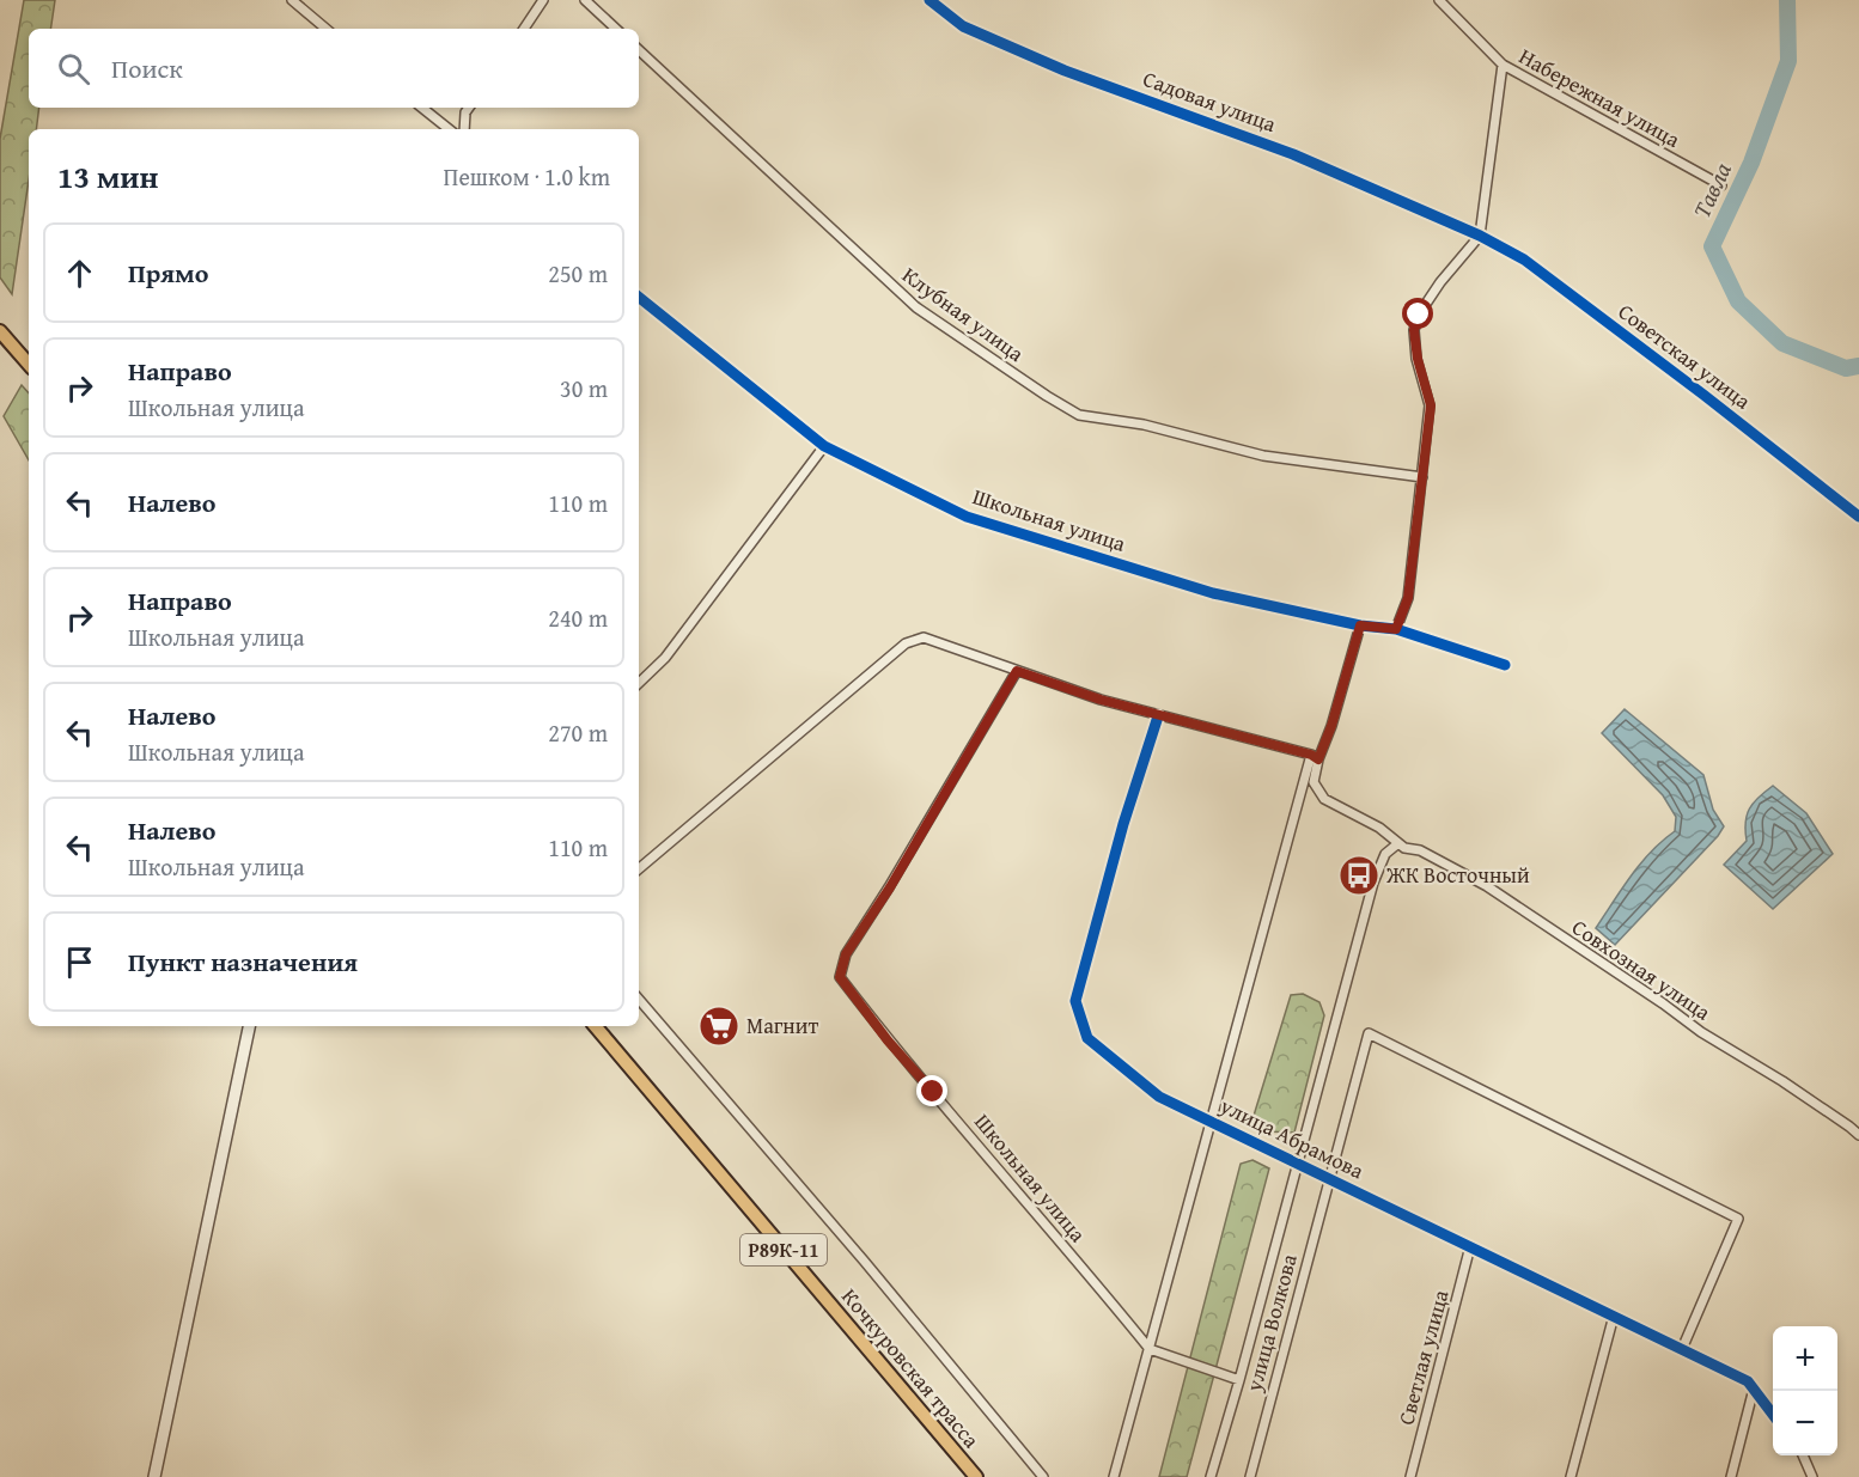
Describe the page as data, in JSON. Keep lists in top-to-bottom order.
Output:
{
  "streets": {
    "main road": ["Р89К-11", "Кочкуровская трасса"],
    "street": [
      "Набережная улица",
      "Садовая улица",
      "Клубная улица",
      "Советская улица",
      "Школьная улица",
      "Совхозная улица",
      "улица Абрамова",
      "улица Волкова",
      "Светлая улица"
    ]
  },
  "crossings": [
    ["Садовая улица", "Советская улица"],
    ["улица Абрамова", "улица Волкова"],
    ["улица Абрамова", "Светлая улица"]
  ],
  "water": ["Тавла"],
  "places": {
    "bus stop": ["ЖК Восточный"],
    "supermarket": ["Магнит"]
  },
  "page": {
    "search": "Поиск",
    "heading": ["13 мин", "Пешком · 1.0 km"],
    "list": [
      ["Прямо", "250 m"],
      ["Направо", "Школьная улица", "30 m"],
      ["Налево", "110 m"],
      ["Направо", "Школьная улица", "240 m"],
      ["Налево", "Школьная улица", "270 m"],
      ["Налево", "Школьная улица", "110 m"],
      "Пункт назначения"
    ],
    "map_buttons": ["+", "−"]
  }
}
